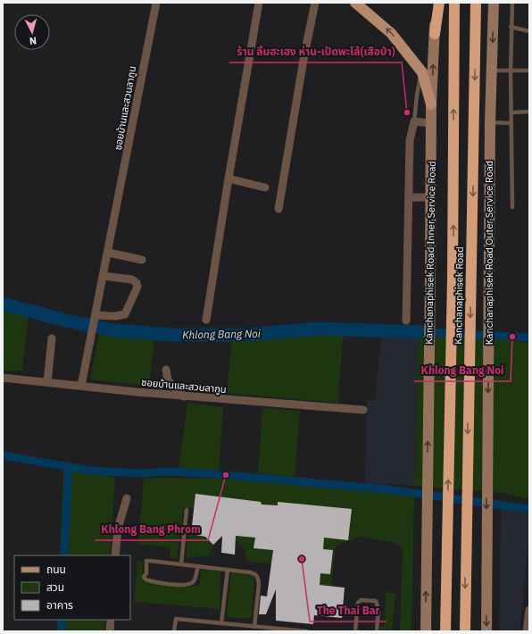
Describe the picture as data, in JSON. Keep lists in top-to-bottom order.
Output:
{
  "streets": {
    "highway": ["Kanchanaphisek Road"],
    "main road": ["Kanchanaphisek Road Inner Service Road", "Kanchanaphisek Road Outer Service Road"],
    "street": ["ซอยบ้านและสวนลากูน"]
  },
  "one_way": ["Kanchanaphisek Road Inner Service Road", "Kanchanaphisek Road Outer Service Road"],
  "water": ["Khlong Bang Noi"],
  "places": [
    "ร้าน ลิ้มฮะเฮง ห่าน-เป็ดพะโล้(เสือป่า)",
    "Khlong Bang Noi",
    "Khlong Bang Phrom",
    "The Thai Bar"
  ],
  "legend": ["ถนน", "สวน", "อาคาร"],
  "north": "bottom"
}
